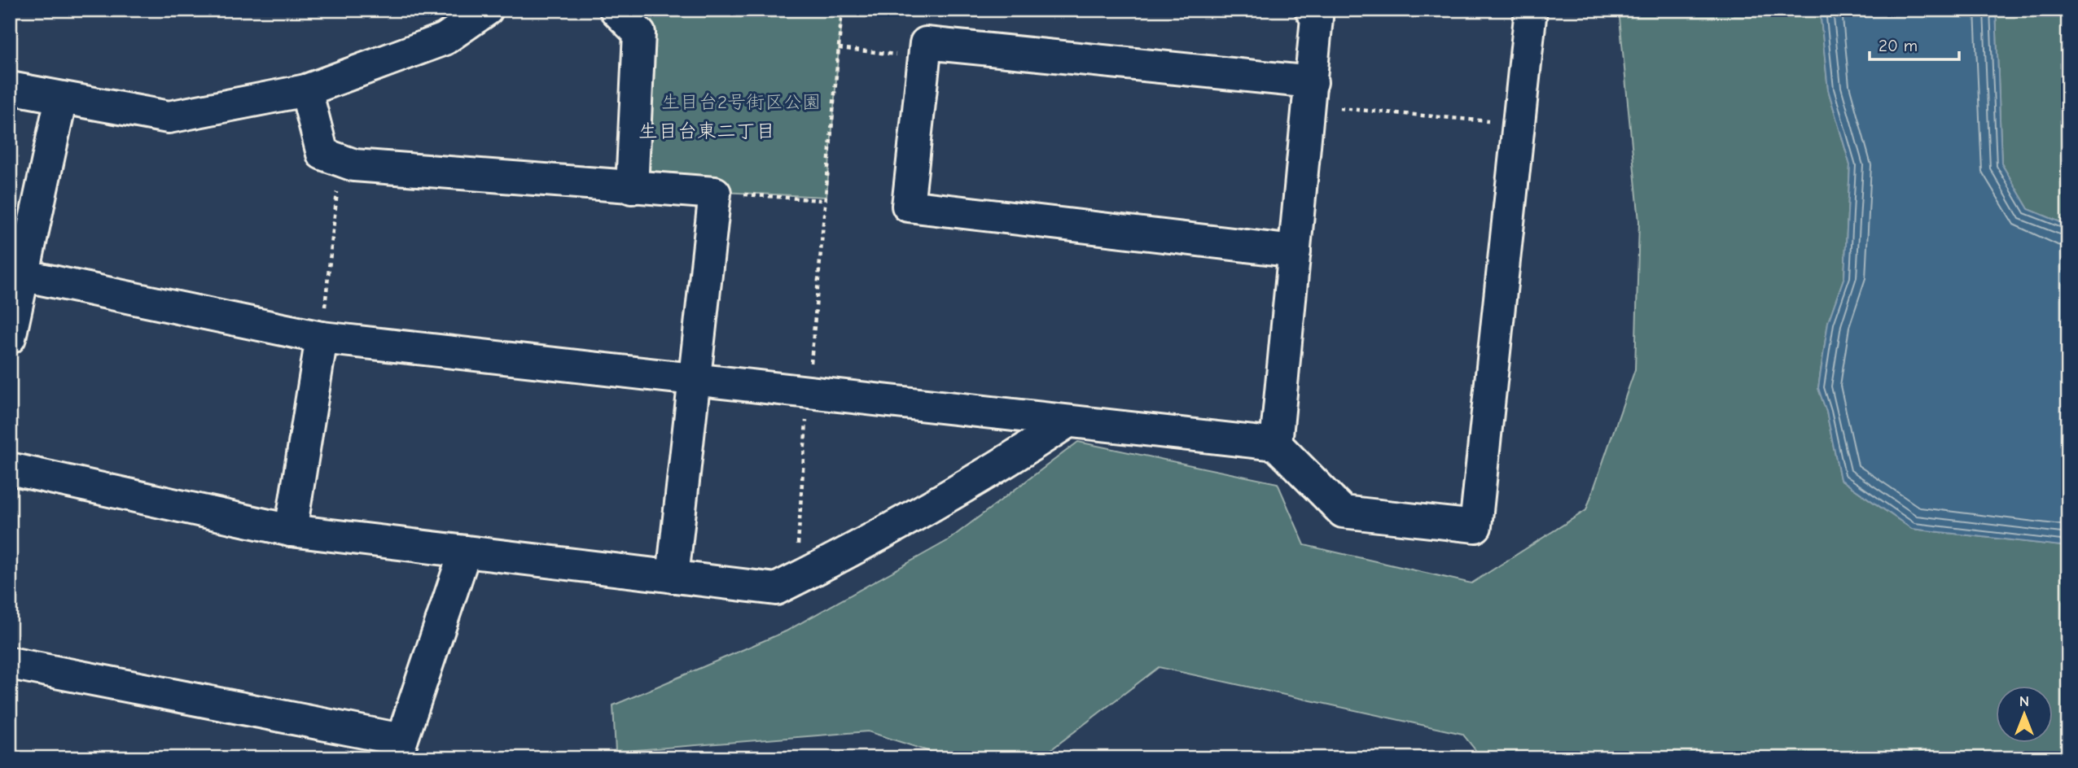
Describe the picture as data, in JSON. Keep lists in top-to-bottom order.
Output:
{
  "districts": ["生目台東二丁目"],
  "parks": ["生目台2号街区公園"],
  "scale_bar": "20 m",
  "north": "top"
}
